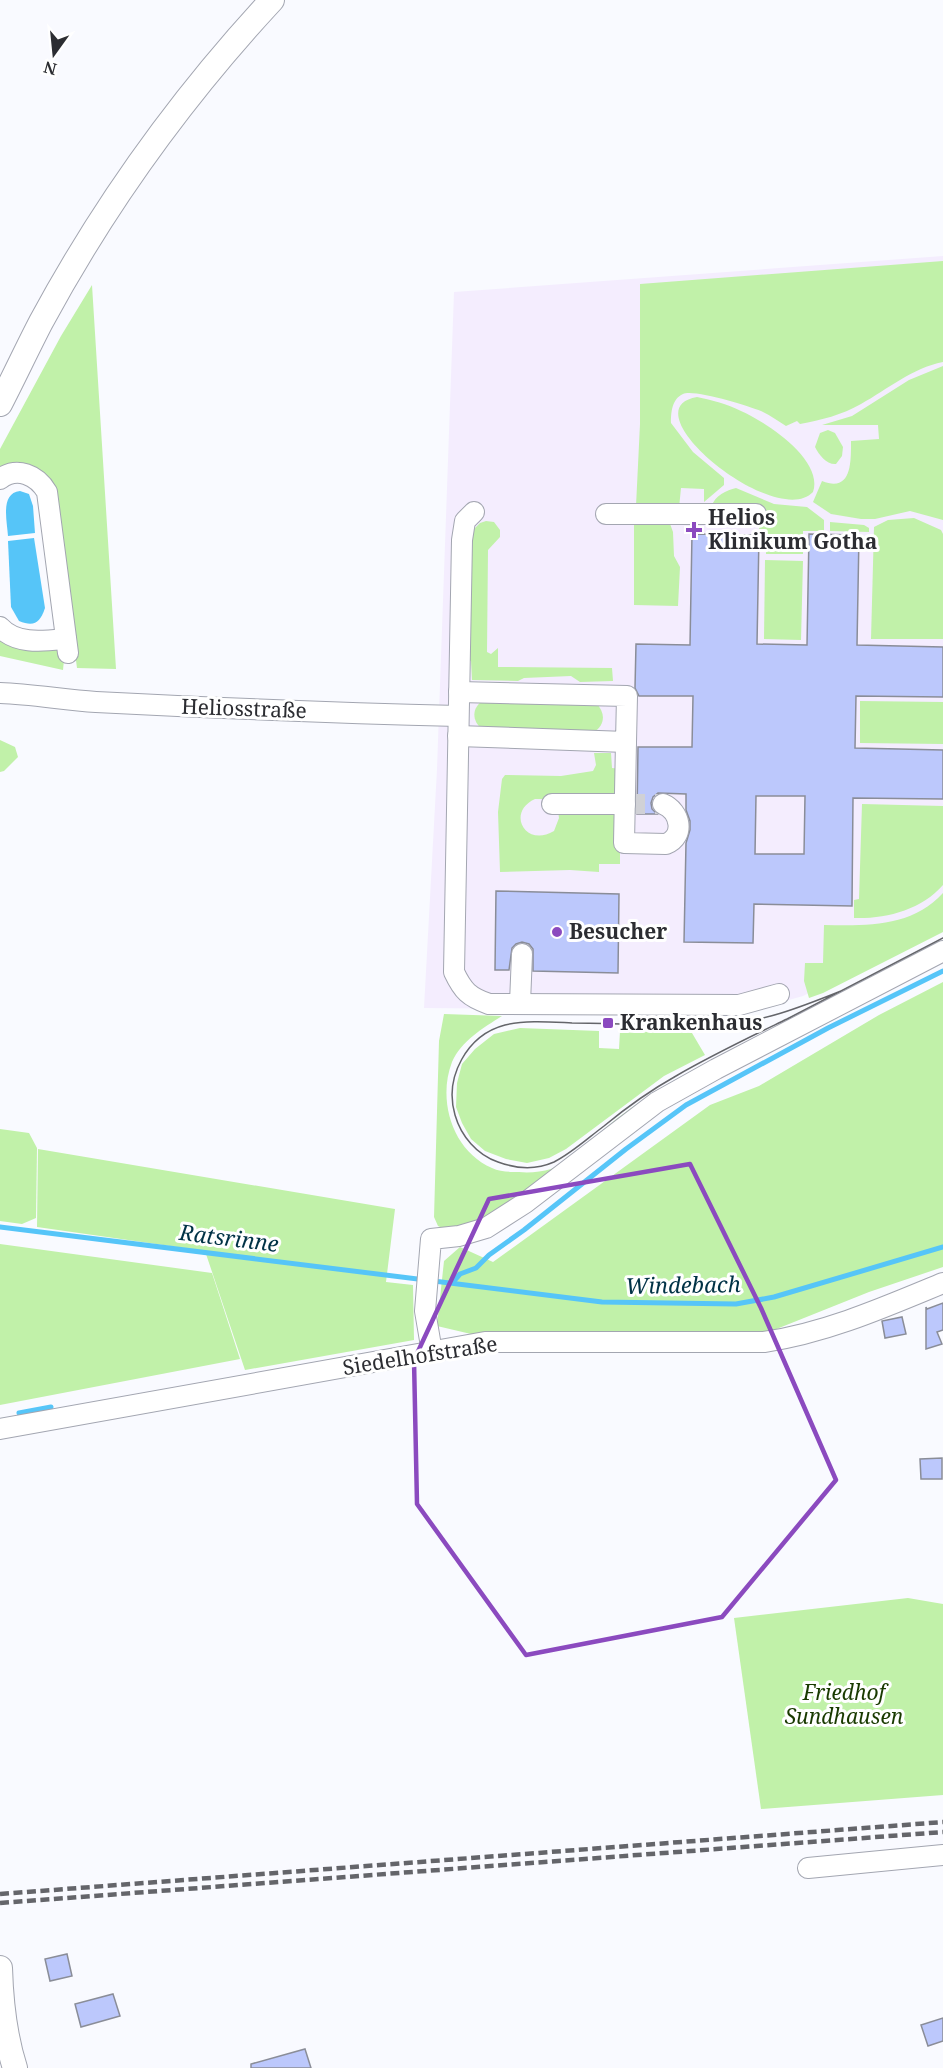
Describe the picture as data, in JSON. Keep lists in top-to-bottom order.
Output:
{
  "streets": {
    "street": ["Heliosstraße", "Siedelhofstraße"]
  },
  "water": ["Ratsrinne", "Windebach"],
  "parks": ["Friedhof Sundhausen"],
  "places": {
    "health": ["Helios Klinikum Gotha"],
    "other": ["Besucher"],
    "transit": ["Krankenhaus"]
  },
  "north": "bottom"
}
